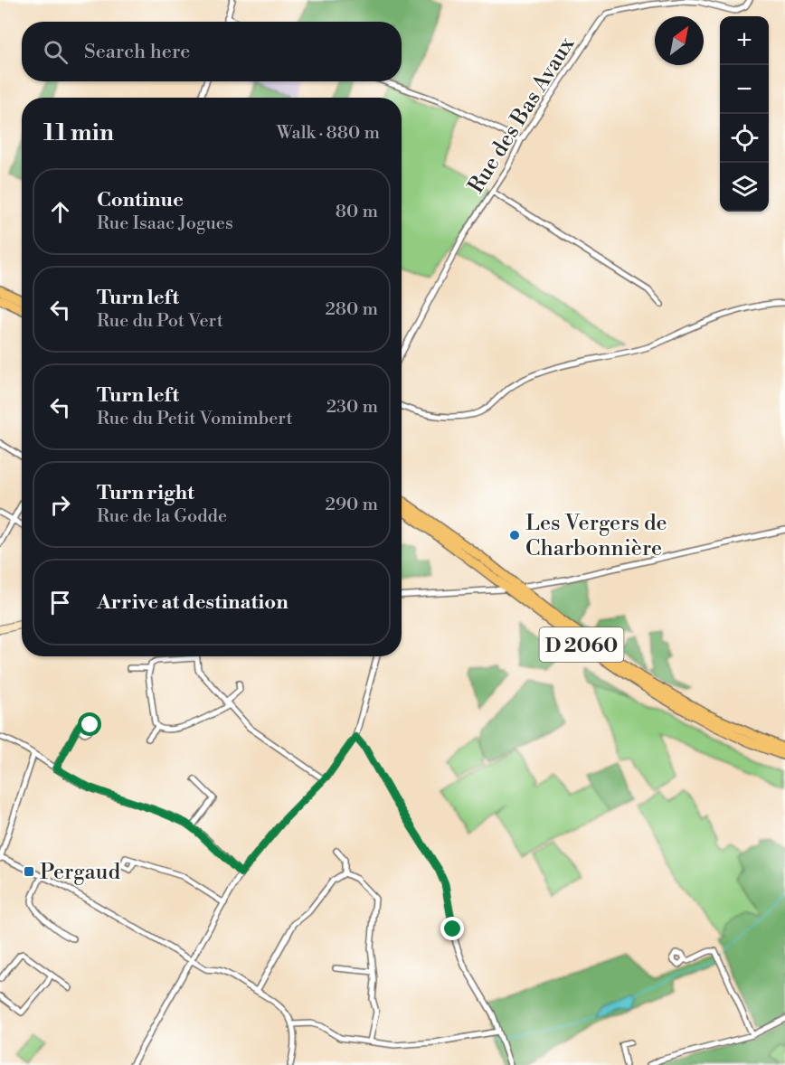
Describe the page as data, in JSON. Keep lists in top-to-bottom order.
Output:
{
  "streets": {
    "highway": ["D 2060"],
    "street": ["Rue des Bas Avaux"]
  },
  "places": {
    "other": ["Les Vergers de Charbonnière"],
    "transit": ["Pergaud"]
  },
  "north": "top right",
  "page": {
    "map_buttons": ["+", "−"],
    "search": "Search here",
    "heading": ["11 min", "Walk · 880 m"],
    "list": [
      ["Continue", "Rue Isaac Jogues", "80 m"],
      ["Turn left", "Rue du Pot Vert", "280 m"],
      ["Turn left", "Rue du Petit Vomimbert", "230 m"],
      ["Turn right", "Rue de la Godde", "290 m"],
      "Arrive at destination"
    ]
  }
}
